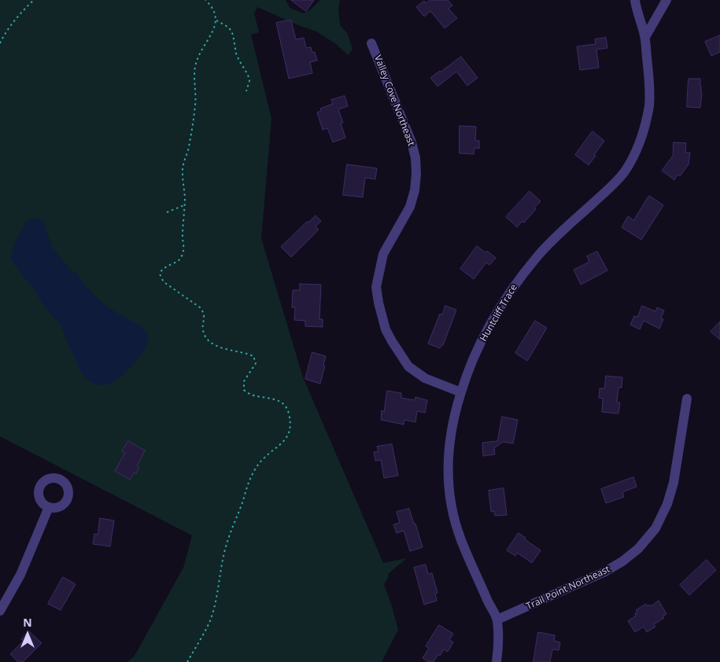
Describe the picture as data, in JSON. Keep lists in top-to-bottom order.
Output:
{
  "streets": {
    "street": ["Valley Cove Northeast", "Huntcliff Trace", "Trail Point Northeast"]
  },
  "crossings": [
    ["Valley Cove Northeast", "Huntcliff Trace"],
    ["Huntcliff Trace", "Trail Point Northeast"]
  ],
  "north": "top"
}
